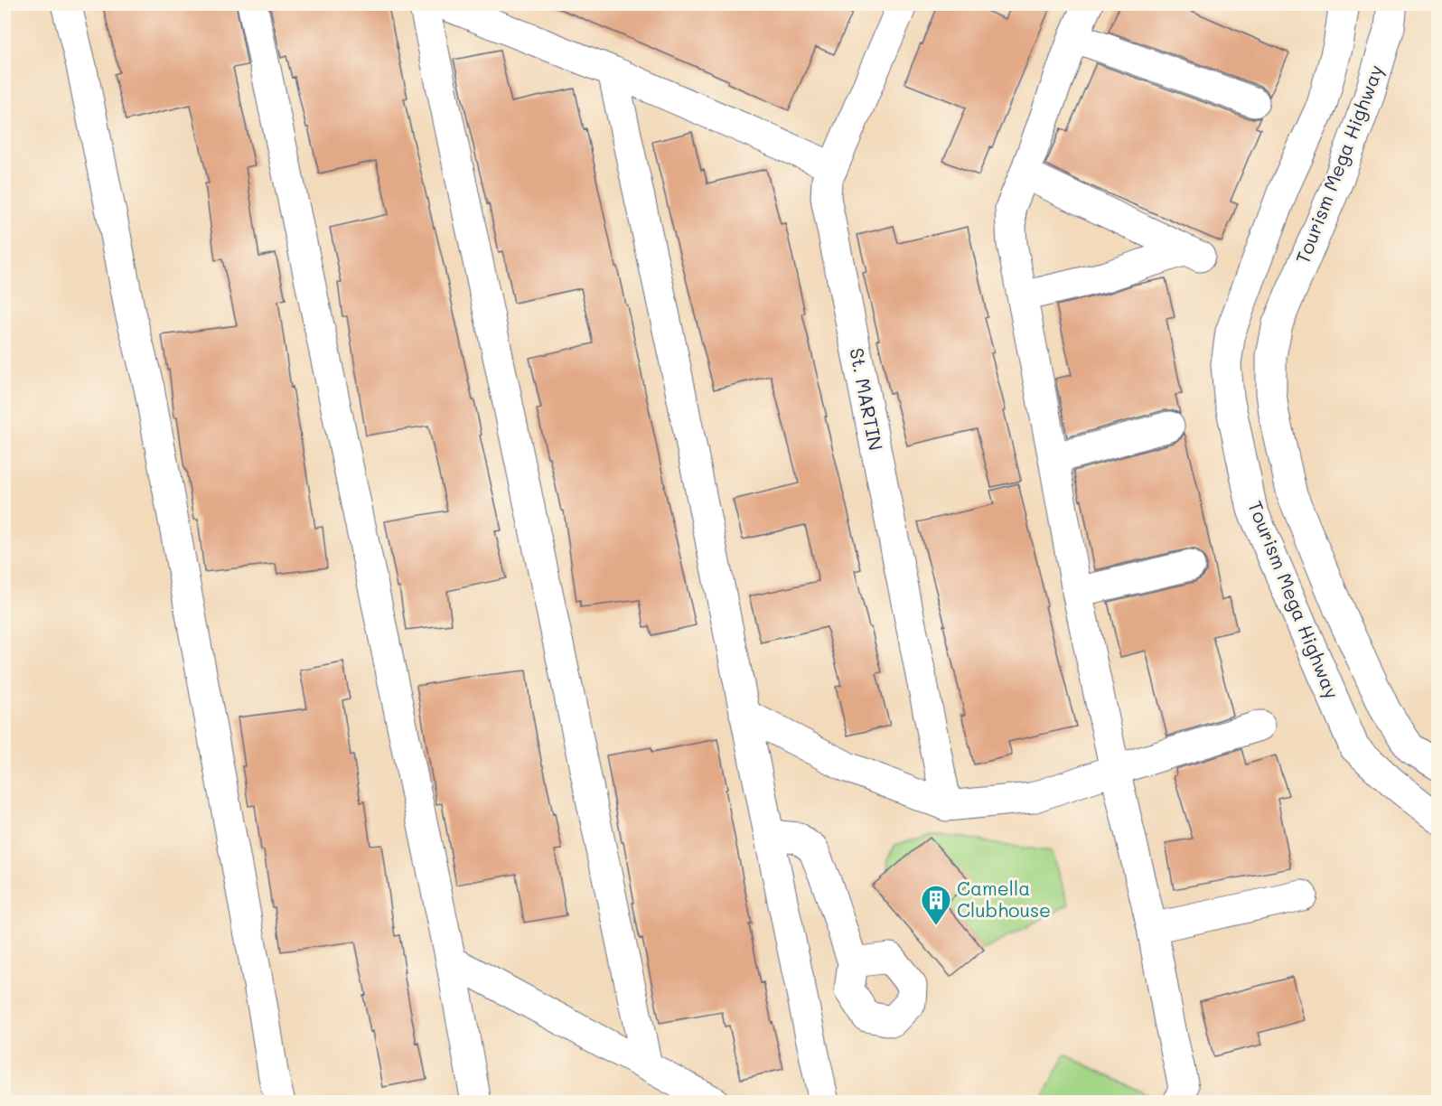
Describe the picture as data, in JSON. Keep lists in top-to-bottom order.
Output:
{
  "streets": {
    "street": ["Tourism Mega Highway", "St. MARTIN"]
  },
  "places": {
    "building": ["Camella Clubhouse"]
  }
}
